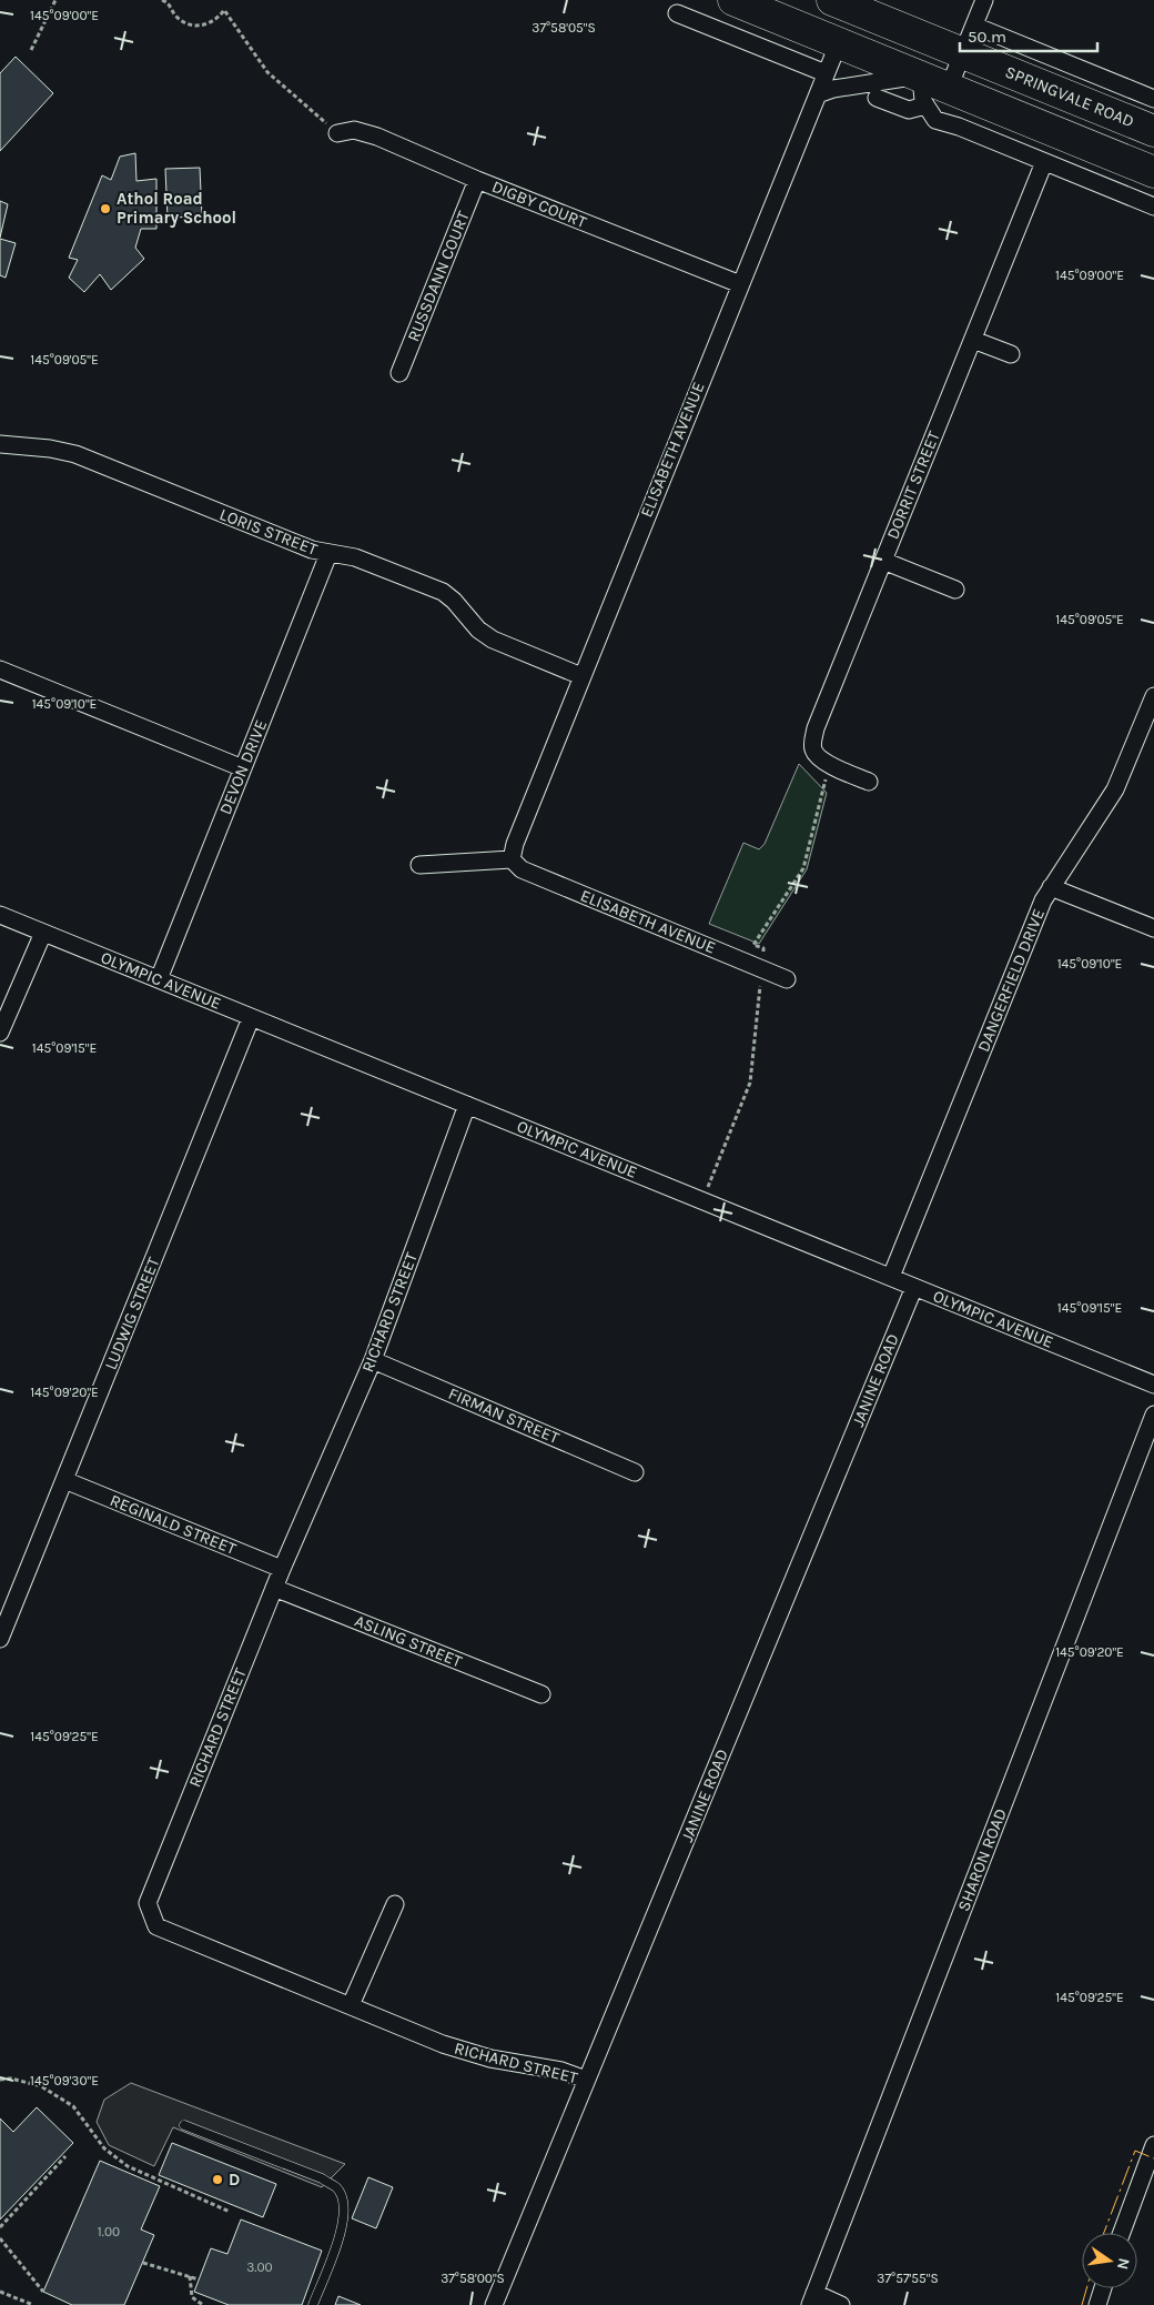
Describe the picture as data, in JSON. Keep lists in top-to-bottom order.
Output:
{
  "streets": {
    "highway": ["SPRINGVALE ROAD"],
    "street": [
      "DIGBY COURT",
      "RUSSDANN COURT",
      "ELISABETH AVENUE",
      "DORRIT STREET",
      "LORIS STREET",
      "DEVON DRIVE",
      "OLYMPIC AVENUE",
      "DANGERFIELD DRIVE",
      "RICHARD STREET",
      "LUDWIG STREET",
      "JANINE ROAD",
      "FIRMAN STREET",
      "REGINALD STREET",
      "ASLING STREET",
      "SHARON ROAD"
    ]
  },
  "crossings": [
    ["DIGBY COURT", "RUSSDANN COURT"],
    ["DIGBY COURT", "ELISABETH AVENUE"],
    ["ELISABETH AVENUE", "LORIS STREET"],
    ["LORIS STREET", "DEVON DRIVE"],
    ["DEVON DRIVE", "OLYMPIC AVENUE"],
    ["OLYMPIC AVENUE", "DANGERFIELD DRIVE"],
    ["OLYMPIC AVENUE", "RICHARD STREET"],
    ["OLYMPIC AVENUE", "LUDWIG STREET"],
    ["OLYMPIC AVENUE", "JANINE ROAD"],
    ["RICHARD STREET", "JANINE ROAD"],
    ["RICHARD STREET", "FIRMAN STREET"],
    ["RICHARD STREET", "REGINALD STREET"],
    ["RICHARD STREET", "ASLING STREET"],
    ["LUDWIG STREET", "REGINALD STREET"]
  ],
  "places": ["Athol Road Primary School", "D"],
  "house_numbers": ["1.00", "3.00"],
  "scale_bar": "50 m",
  "north": "right",
  "coordinates": [
    "145°09'00\"E",
    "37°58'05\"S",
    "145°09'05\"E",
    "145°09'10\"E",
    "145°09'15\"E",
    "145°09'20\"E",
    "145°09'25\"E",
    "145°09'30\"E",
    "37°58'00\"S",
    "37°57'55\"S"
  ]
}
